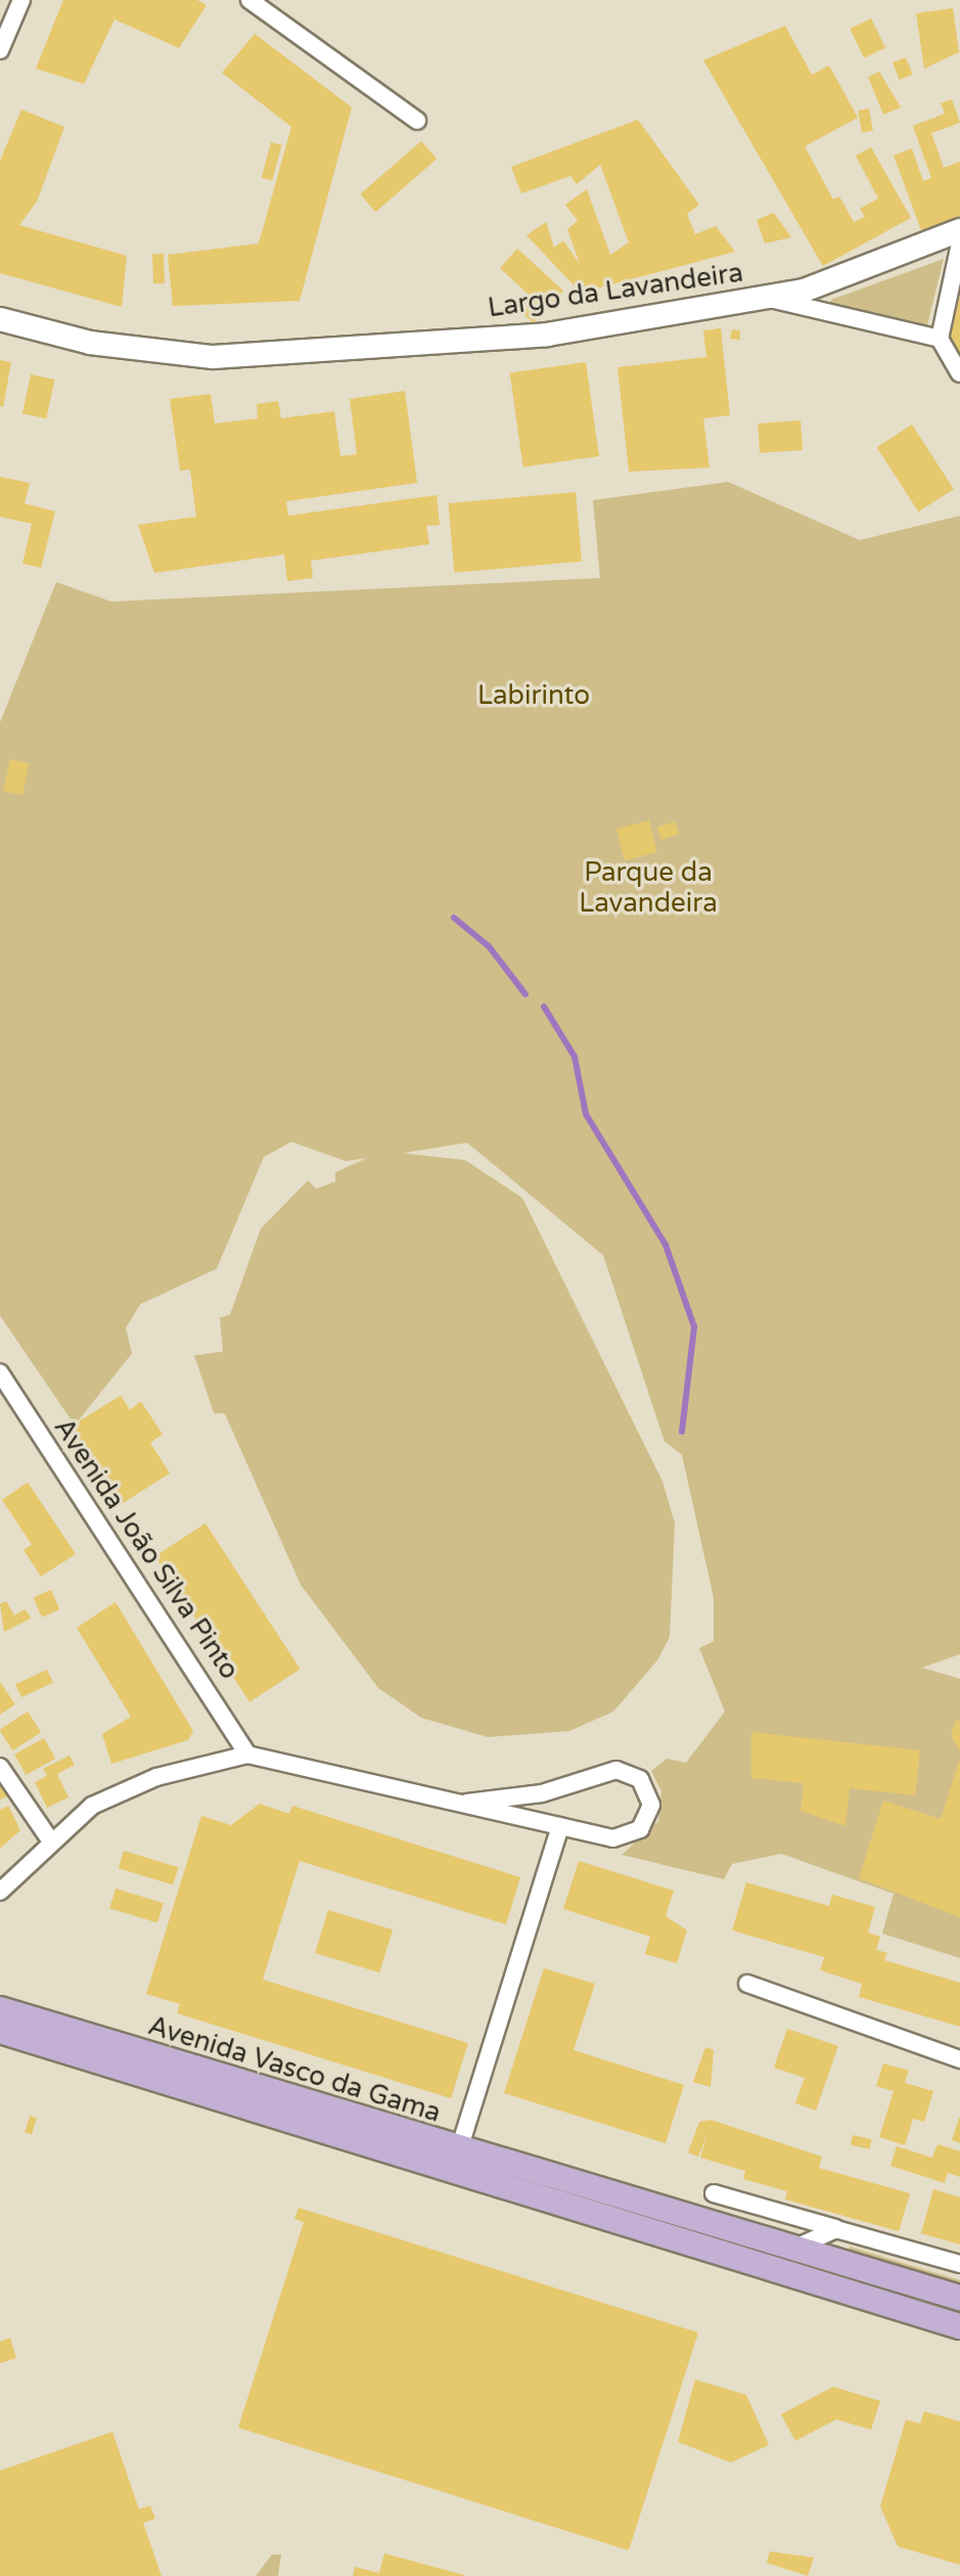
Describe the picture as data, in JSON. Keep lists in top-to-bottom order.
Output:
{
  "streets": {
    "main road": ["Largo da Lavandeira", "Avenida Vasco da Gama"],
    "street": ["Avenida João Silva Pinto"]
  },
  "parks": ["Labirinto", "Parque da Lavandeira"]
}
